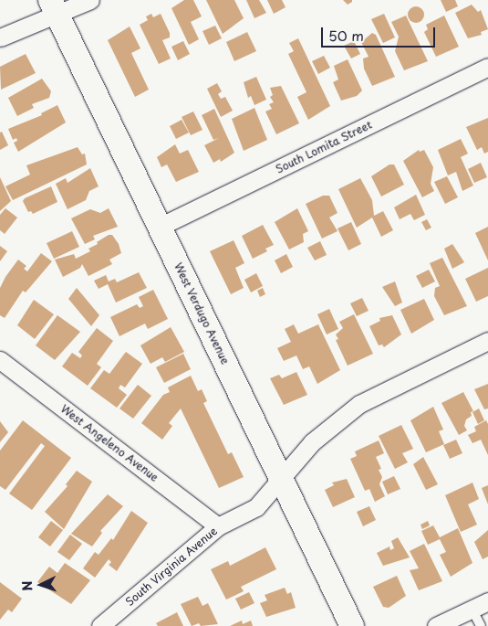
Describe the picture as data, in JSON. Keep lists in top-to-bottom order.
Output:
{
  "streets": {
    "main road": ["West Verdugo Avenue"],
    "street": ["South Lomita Street", "West Angeleno Avenue", "South Virginia Avenue"]
  },
  "crossings": [
    ["South Lomita Street", "West Verdugo Avenue"],
    ["West Verdugo Avenue", "South Virginia Avenue"],
    ["West Angeleno Avenue", "South Virginia Avenue"]
  ],
  "scale_bar": "50 m",
  "north": "left"
}
